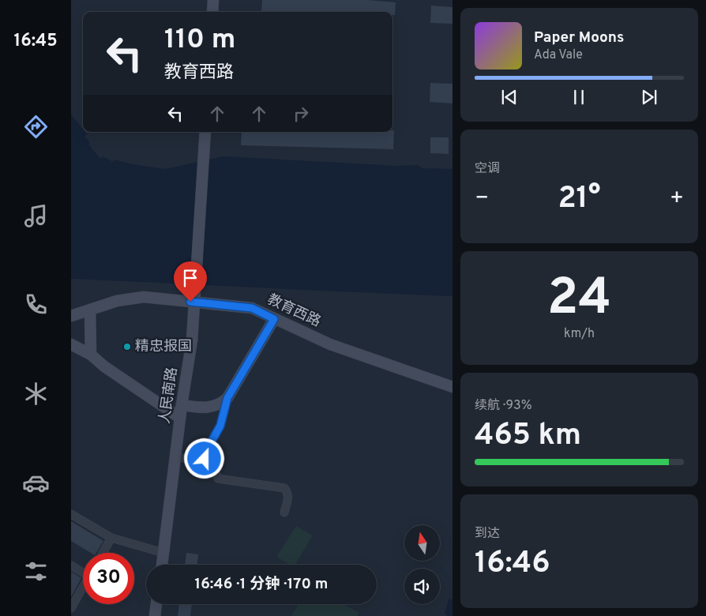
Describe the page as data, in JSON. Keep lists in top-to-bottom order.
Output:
{
  "streets": {
    "main road": ["教育西路", "人民南路"]
  },
  "places": ["精忠报国"],
  "north": "top",
  "page": {
    "tabs": "16:45",
    "turn": ["110 m", "教育西路"],
    "song": ["Paper Moons", "Ada Vale"],
    "tile": [
      "空调",
      ["24", "km/h"],
      ["续航 · 93%", "465 km"],
      ["到达", "16:46"]
    ],
    "heat": ["−", "21°", "+"],
    "limit": "30",
    "trip": "16:46 · 1 分钟 · 170 m"
  }
}
